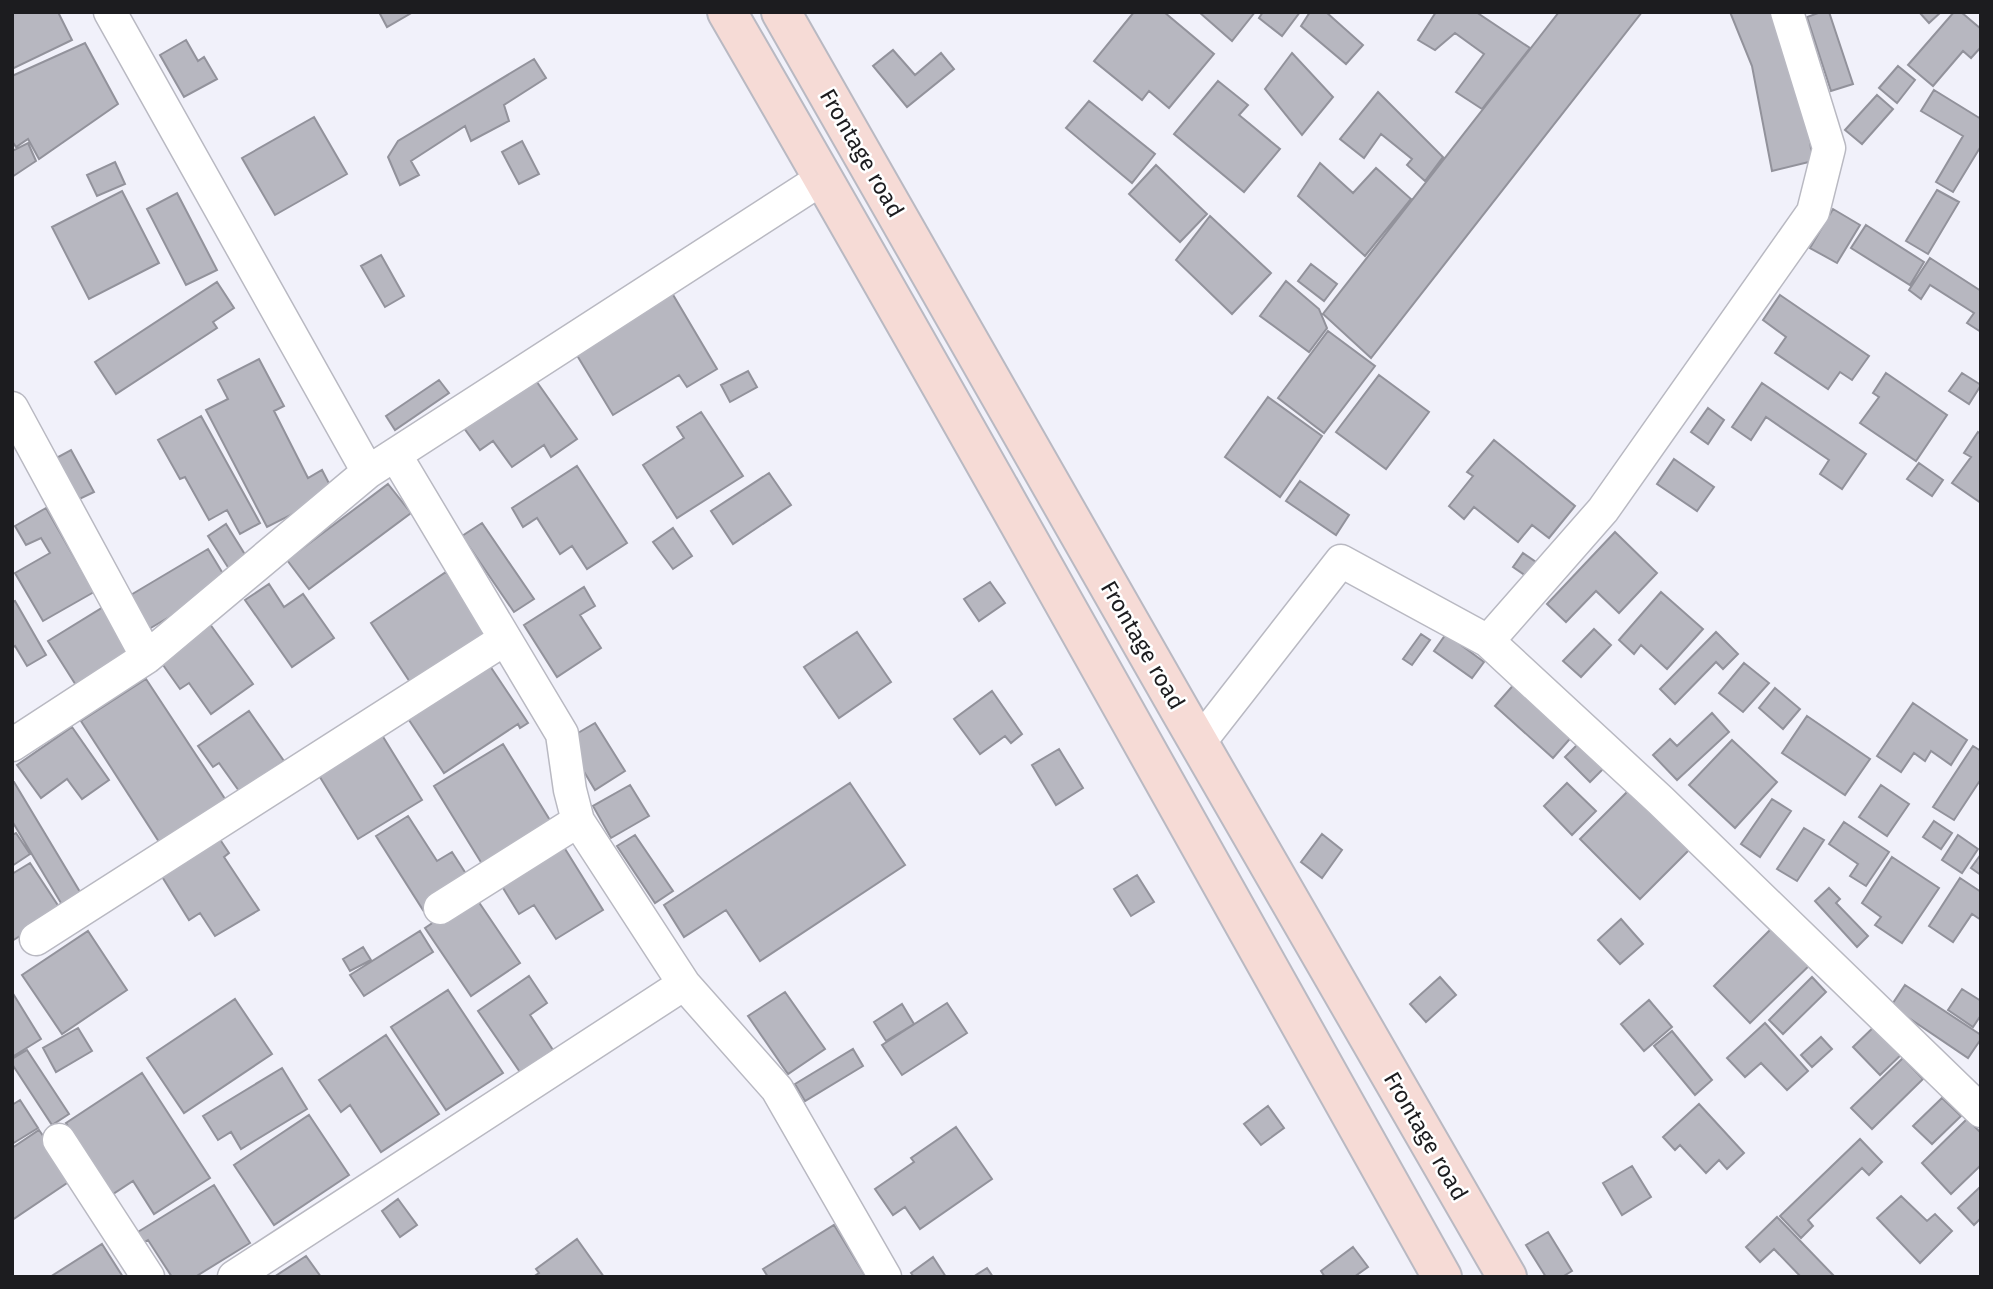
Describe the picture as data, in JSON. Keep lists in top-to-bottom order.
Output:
{
  "streets": {
    "main road": ["Frontage road"]
  }
}
